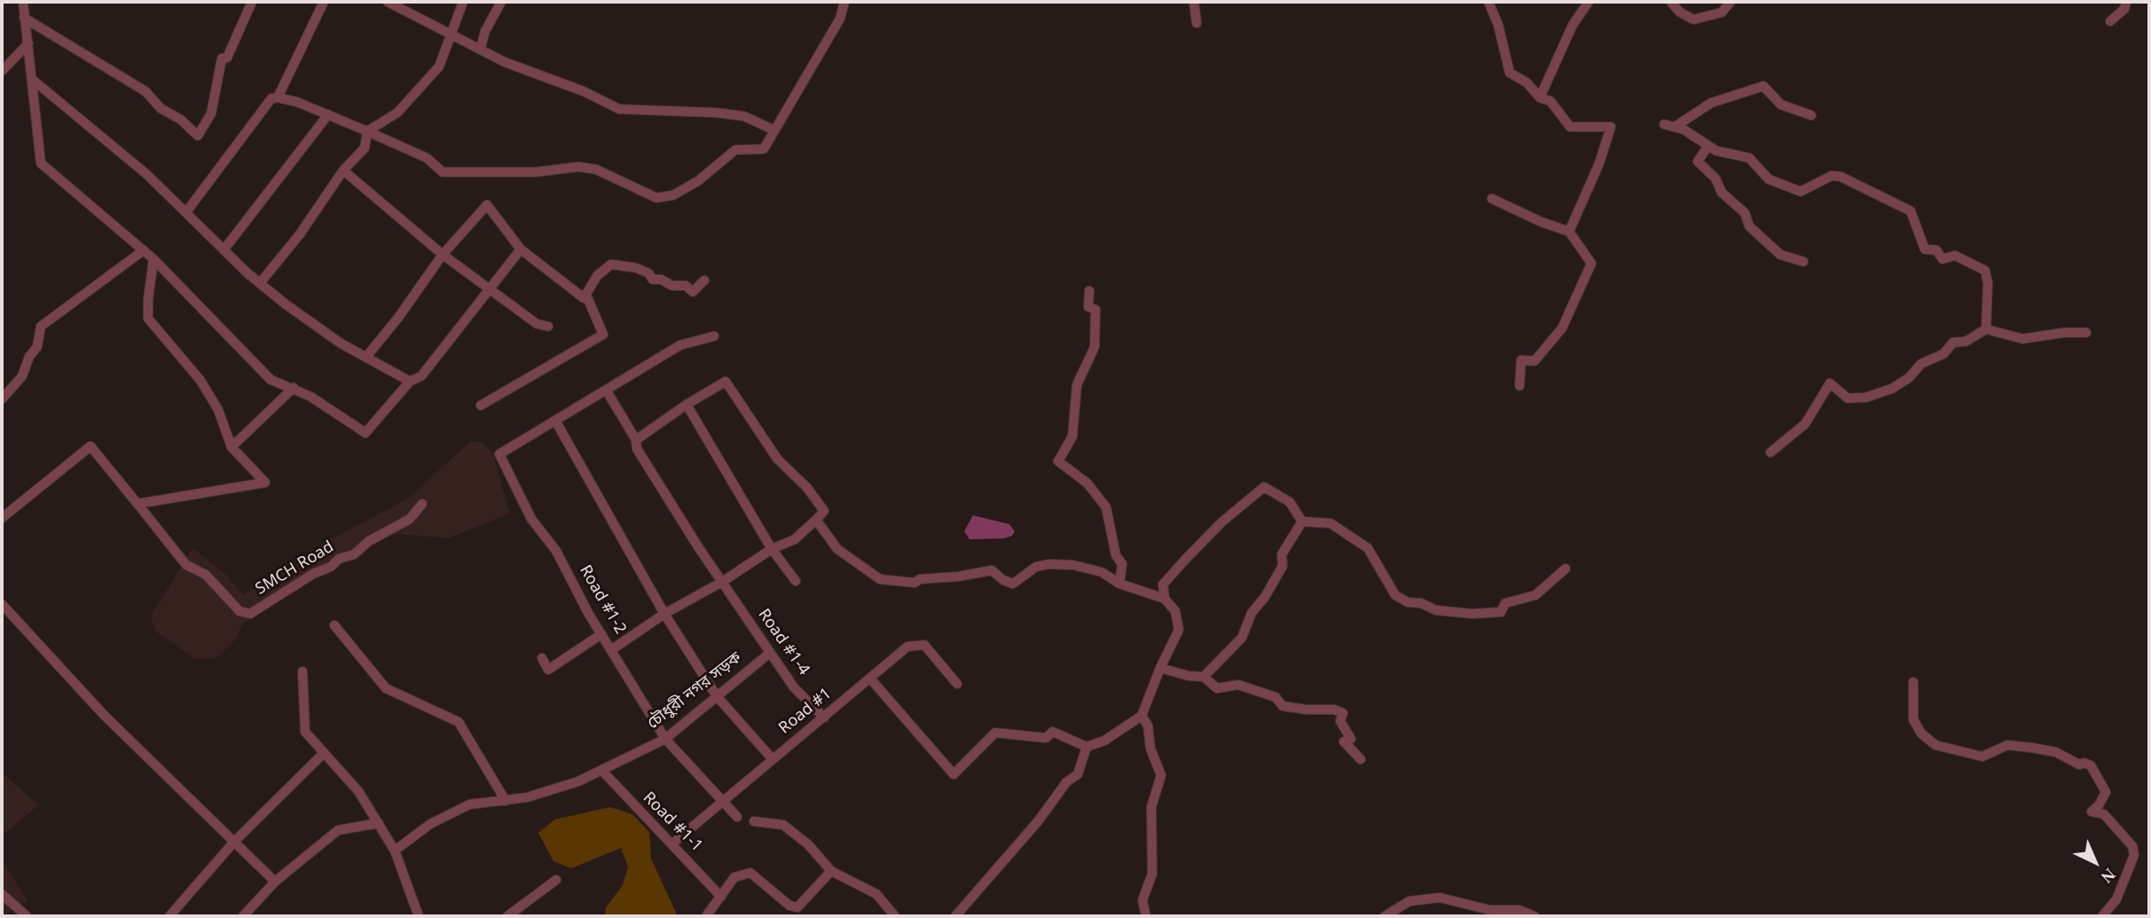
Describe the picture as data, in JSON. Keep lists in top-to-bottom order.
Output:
{
  "streets": {
    "street": [
      "SMCH Road",
      "Road #1-2",
      "Road #1-4",
      "চৌধুরী নগর সড়ক",
      "Road #1",
      "Road #1-1"
    ]
  },
  "crossings": [
    ["Road #1-2", "Road #1-4"],
    ["Road #1-4", "চৌধুরী নগর সড়ক"],
    ["Road #1-4", "Road #1"],
    ["চৌধুরী নগর সড়ক", "Road #1-1"],
    ["Road #1", "Road #1-1"]
  ],
  "north": "bottom right"
}
